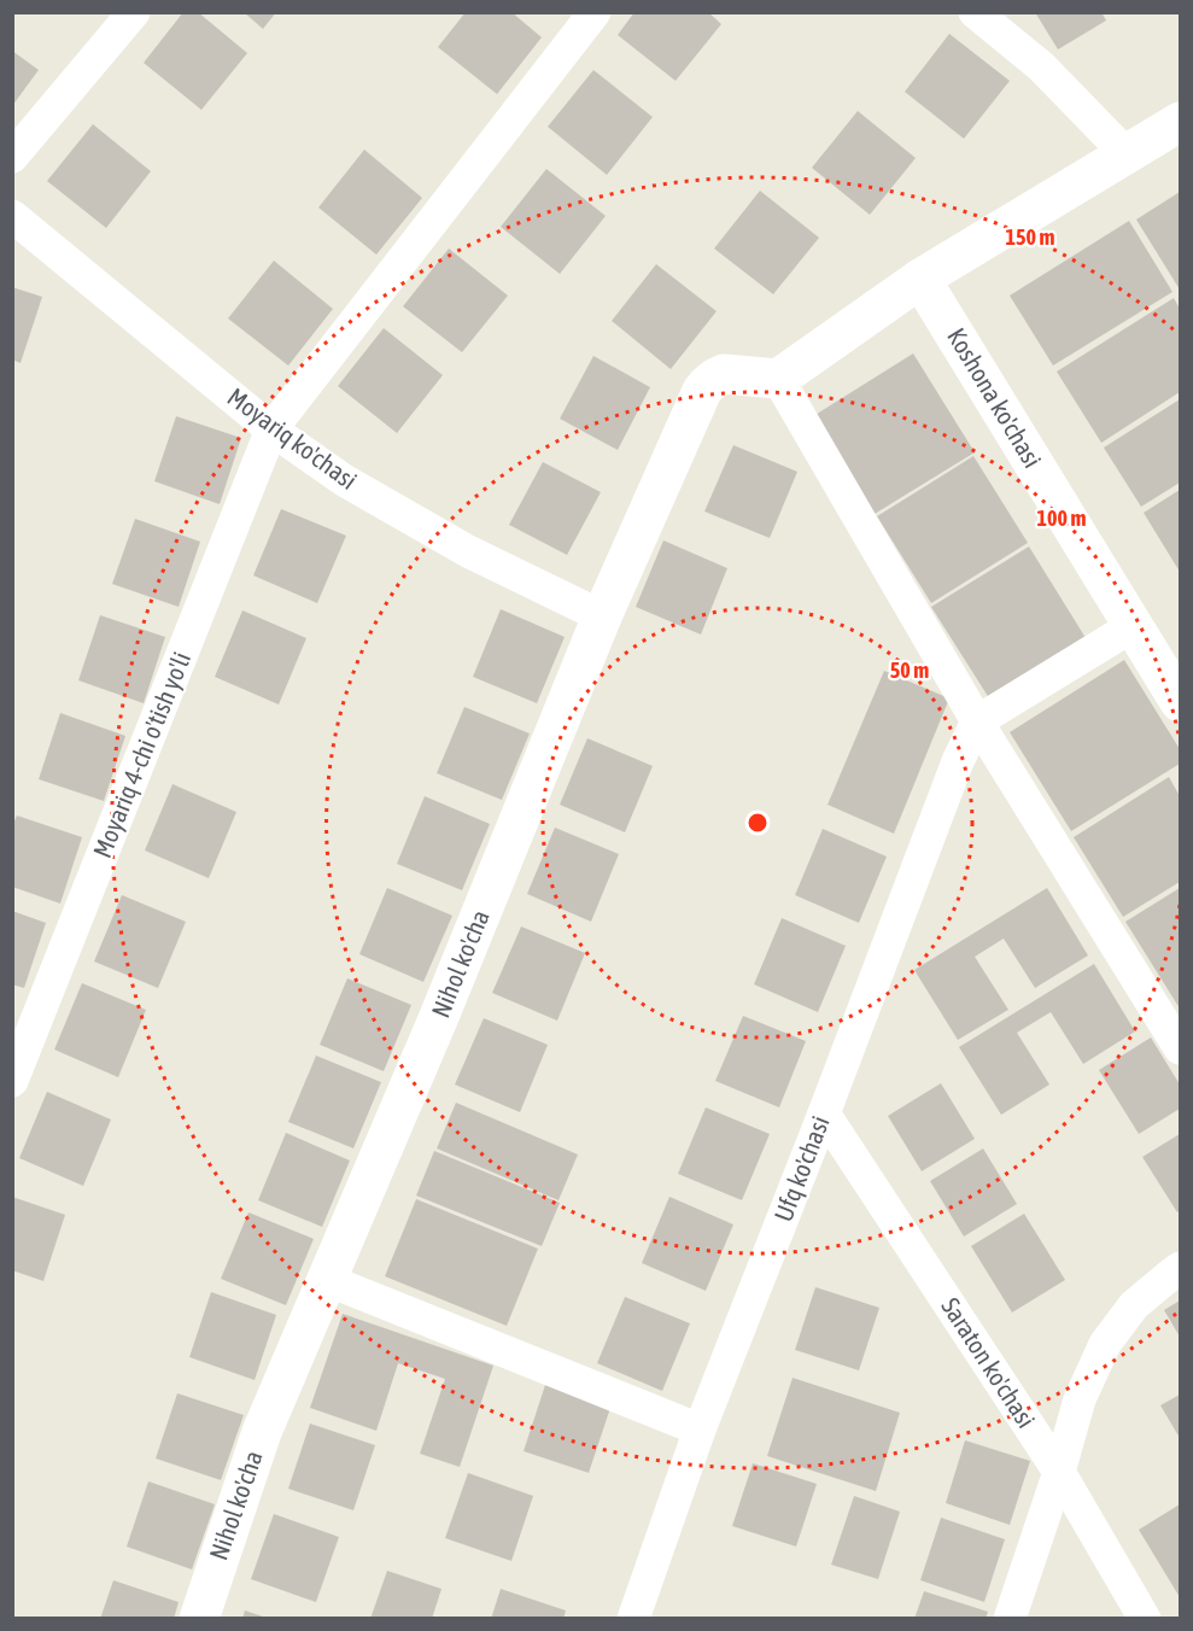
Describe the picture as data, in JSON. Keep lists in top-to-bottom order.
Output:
{
  "streets": {
    "street": [
      "Koshona ko'chasi",
      "Moyariq ko'chasi",
      "Moyariq 4-chi o'tish yo'li",
      "Nihol ko'cha",
      "Ufq ko'chasi",
      "Saraton ko'chasi"
    ]
  },
  "crossings": [
    ["Moyariq ko'chasi", "Moyariq 4-chi o'tish yo'li"],
    ["Moyariq ko'chasi", "Nihol ko'cha"],
    ["Ufq ko'chasi", "Saraton ko'chasi"]
  ],
  "rings": ["150 m", "100 m", "50 m"]
}
